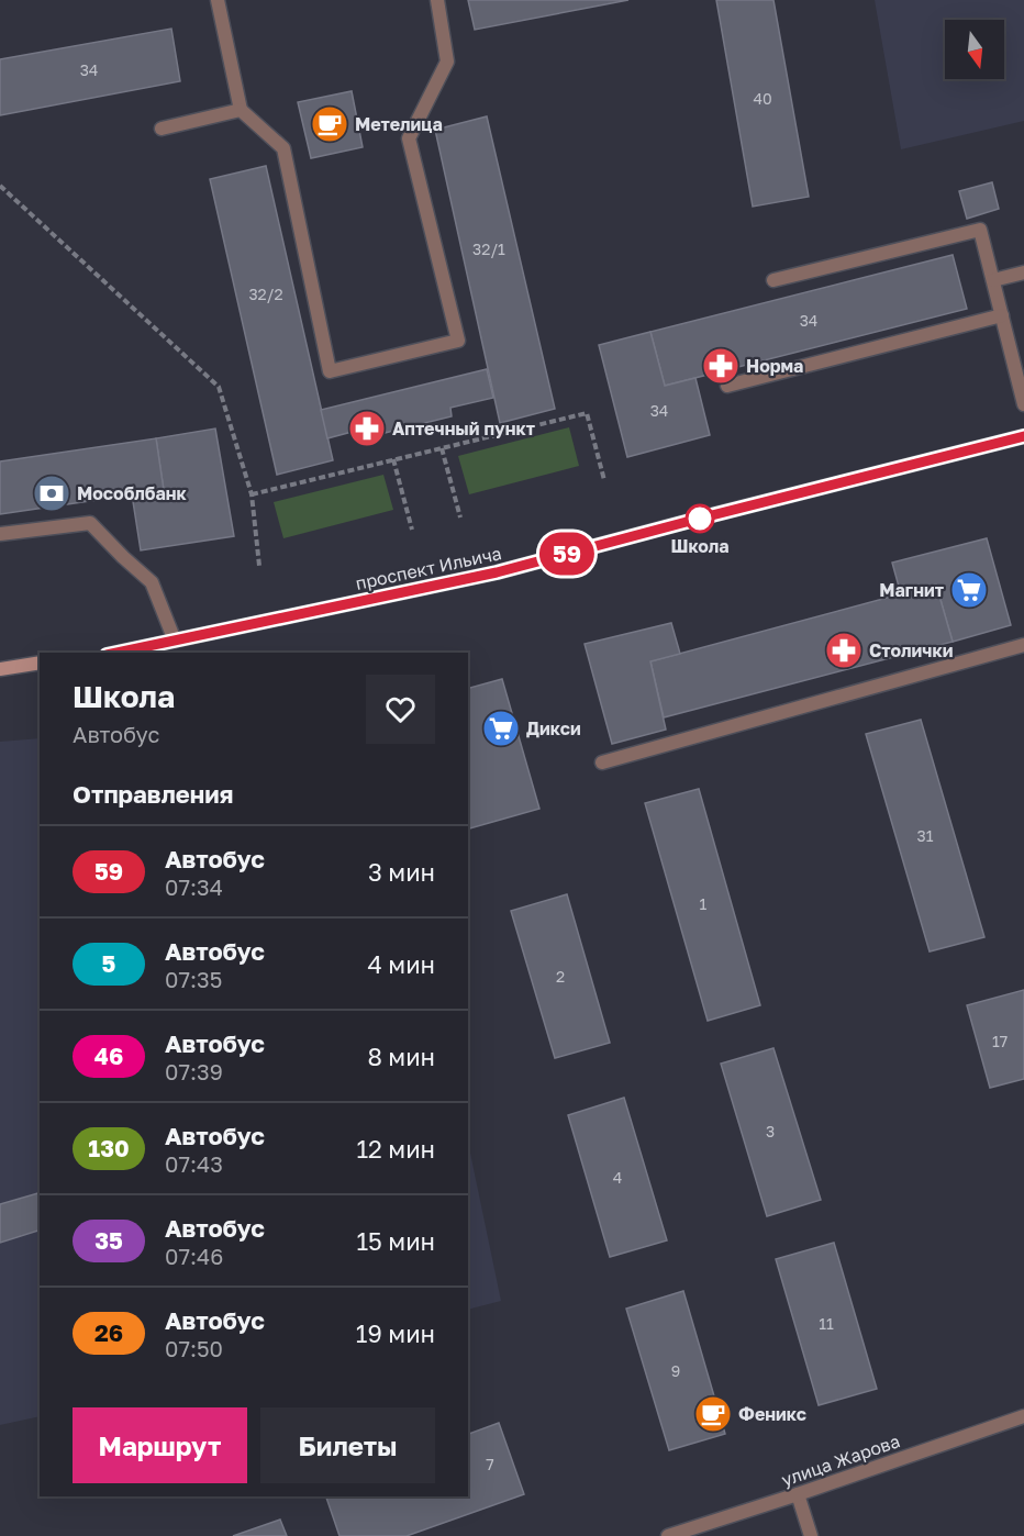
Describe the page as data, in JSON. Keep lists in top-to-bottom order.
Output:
{
  "streets": {
    "street": ["проспект Ильича", "улица Жарова"]
  },
  "places": {
    "cafe": ["Метелица", "Феникс"],
    "pharmacy": ["Норма", "Аптечный пункт", "Столички"],
    "bank": ["Мособлбанк"],
    "other": ["Школа"],
    "supermarket": ["Магнит", "Дикси"]
  },
  "lines": ["bus line 59"],
  "house_numbers": [
    "34",
    "40",
    "32/1",
    "32/2",
    "34",
    "34",
    "31",
    "1",
    "2",
    "17",
    "3",
    "4",
    "11",
    "9",
    "7"
  ],
  "north": "bottom",
  "page": {
    "on_map": "59",
    "heading": [
      ["Школа", "Автобус"],
      "Отправления"
    ],
    "list": [
      {
        "mark": "59",
        "name": "Автобус",
        "note": "07:34",
        "value": "3 мин"
      },
      {
        "mark": "5",
        "name": "Автобус",
        "note": "07:35",
        "value": "4 мин"
      },
      {
        "mark": "46",
        "name": "Автобус",
        "note": "07:39",
        "value": "8 мин"
      },
      {
        "mark": "130",
        "name": "Автобус",
        "note": "07:43",
        "value": "12 мин"
      },
      {
        "mark": "35",
        "name": "Автобус",
        "note": "07:46",
        "value": "15 мин"
      },
      {
        "mark": "26",
        "name": "Автобус",
        "note": "07:50",
        "value": "19 мин"
      }
    ],
    "buttons": ["Маршрут", "Билеты"]
  }
}
